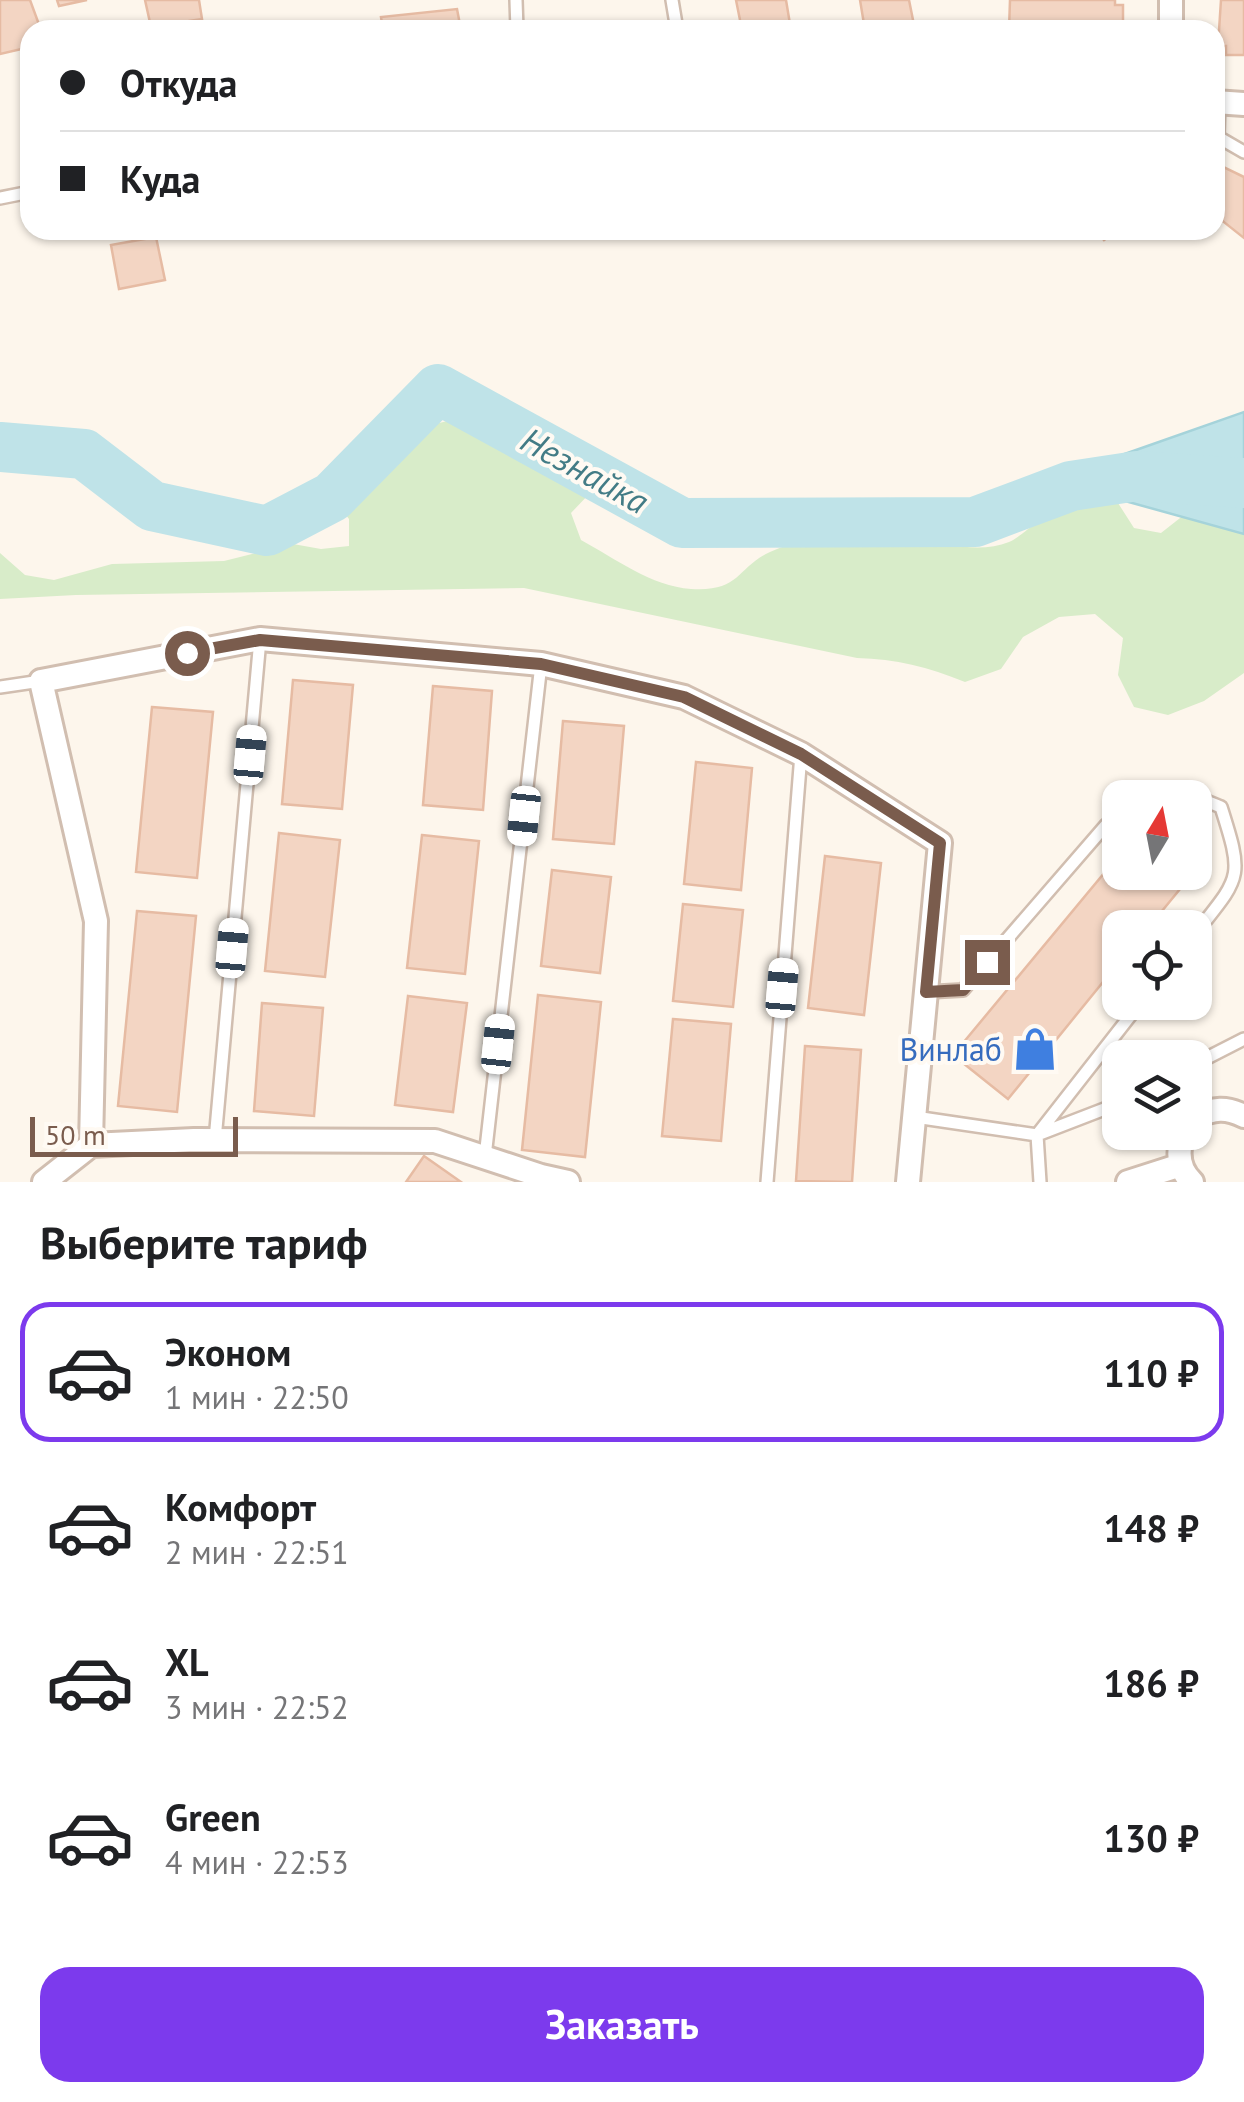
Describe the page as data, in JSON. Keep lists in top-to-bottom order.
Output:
{
  "water": ["Незнайка"],
  "places": {
    "shop": ["Винлаб"]
  },
  "scale_bar": "50 m",
  "north": "top",
  "page": {
    "banner": ["Откуда", "Куда"],
    "scale": "50 m",
    "heading": "Выберите тариф",
    "list": [
      {
        "name": "Эконом",
        "note": "1 мин · 22:50",
        "value": "110 ₽"
      },
      {
        "name": "Комфорт",
        "note": "2 мин · 22:51",
        "value": "148 ₽"
      },
      {
        "name": "XL",
        "note": "3 мин · 22:52",
        "value": "186 ₽"
      },
      {
        "name": "Green",
        "note": "4 мин · 22:53",
        "value": "130 ₽"
      }
    ],
    "buttons": "Заказать"
  }
}
